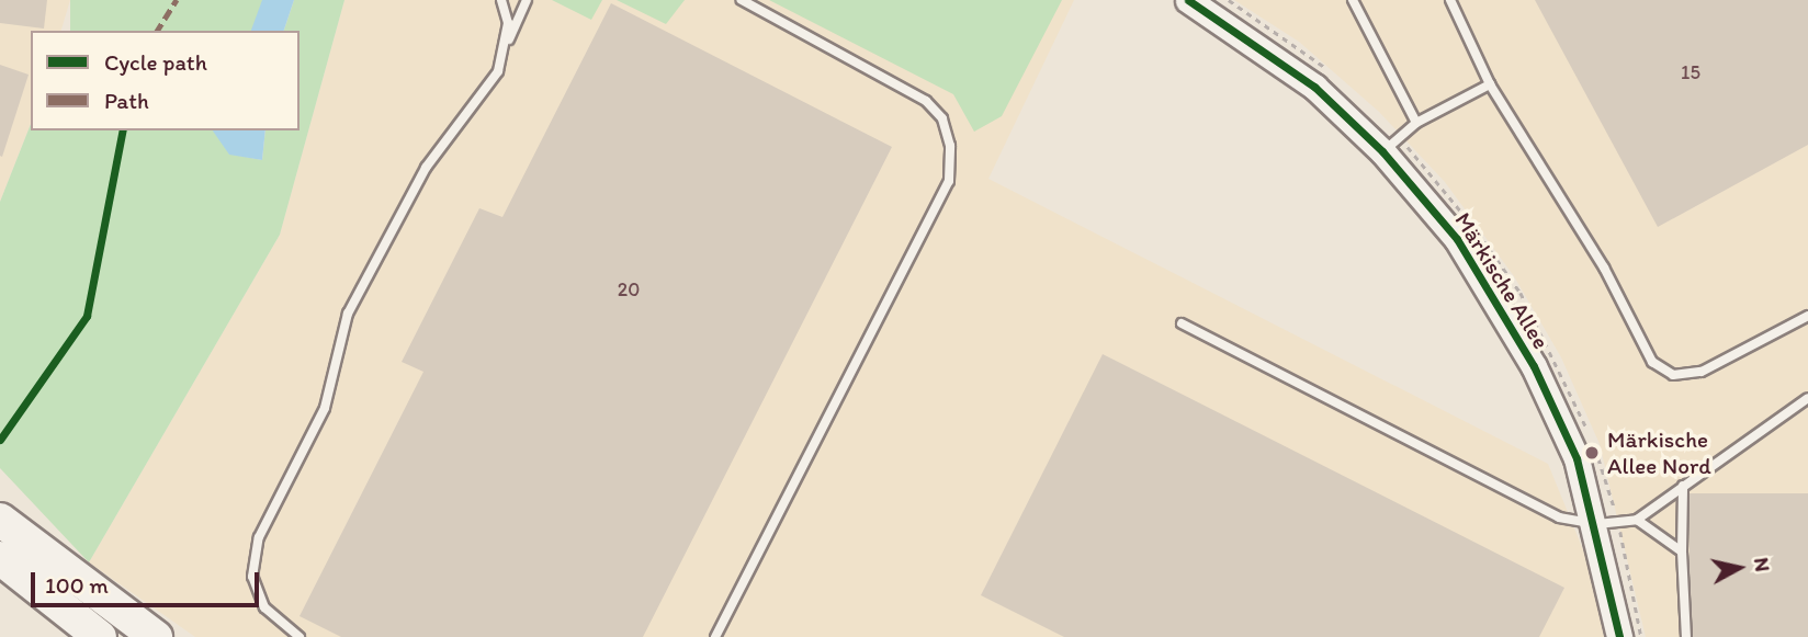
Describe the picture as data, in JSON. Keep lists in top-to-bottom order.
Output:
{
  "streets": {
    "street": ["Märkische Allee"]
  },
  "places": ["Märkische Allee Nord"],
  "house_numbers": ["15", "20"],
  "legend": ["Cycle path", "Path"],
  "scale_bar": "100 m",
  "north": "right"
}
